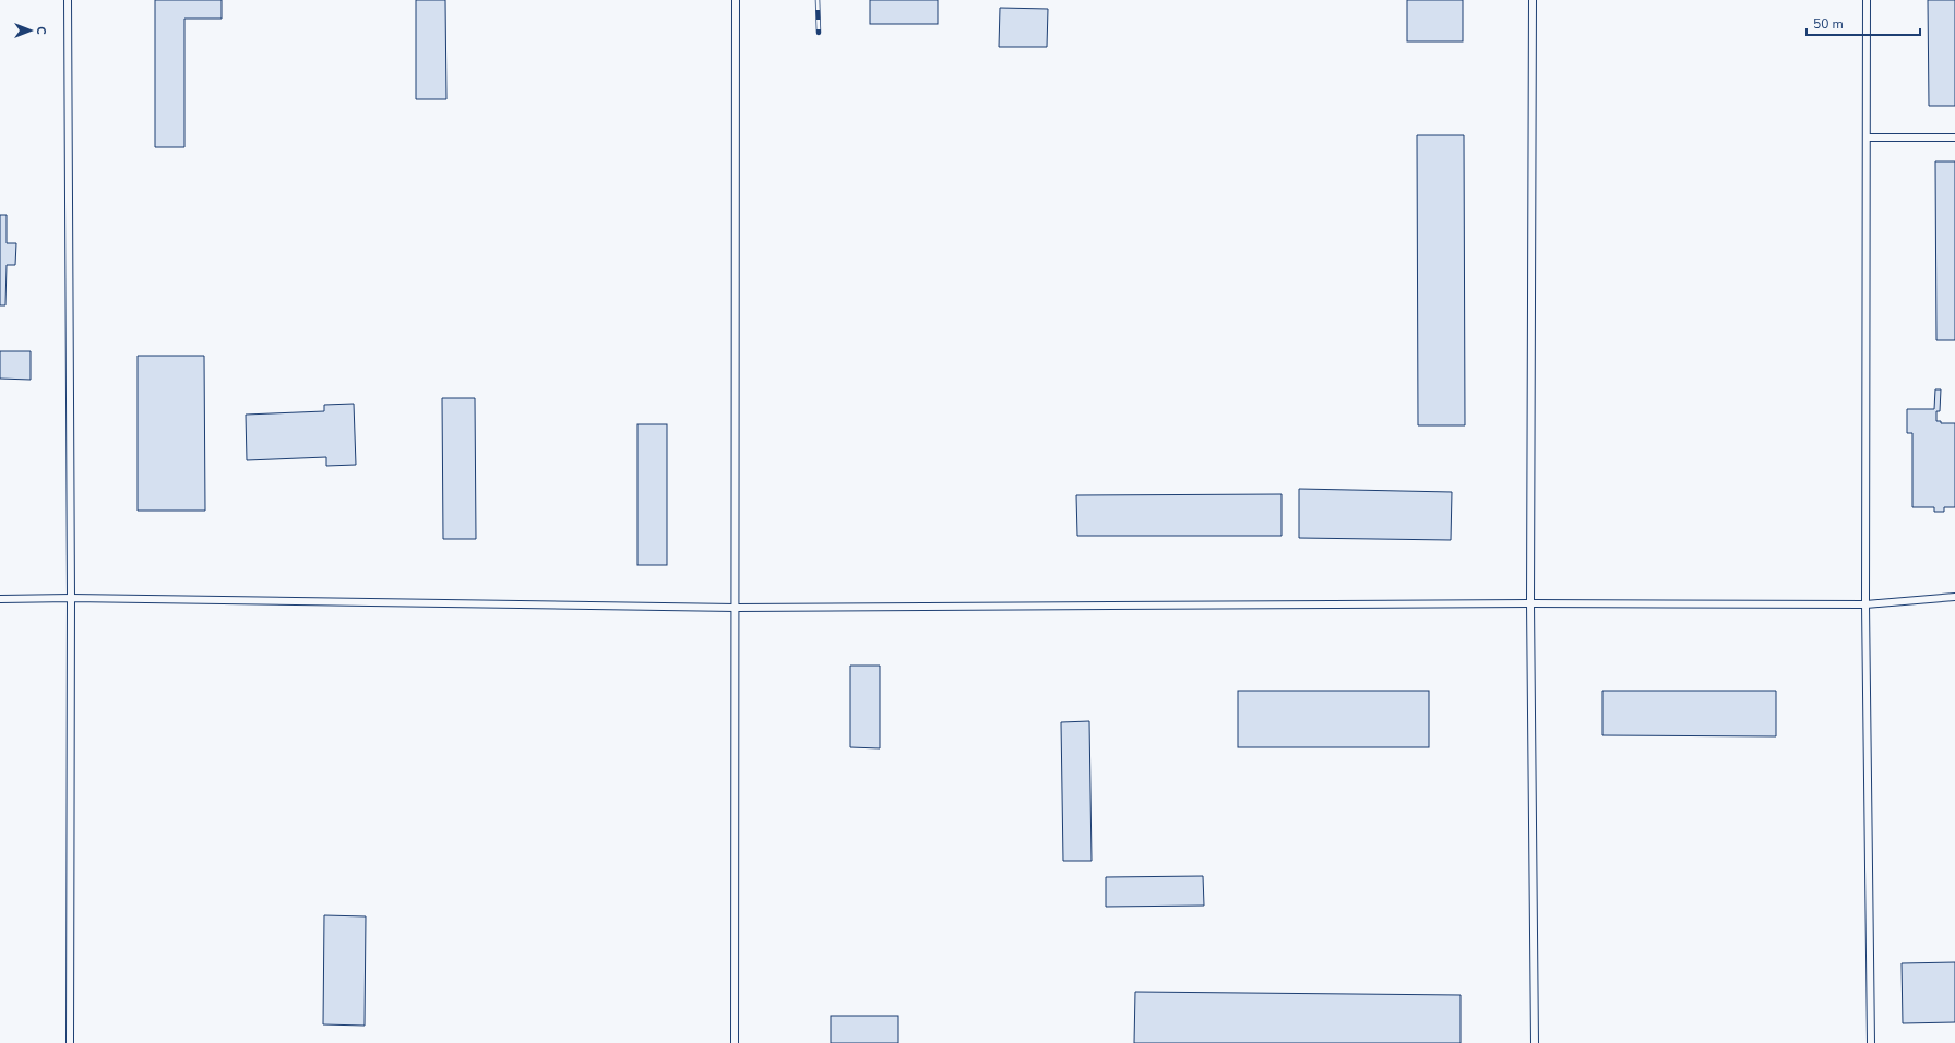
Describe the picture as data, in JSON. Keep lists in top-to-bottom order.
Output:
{
  "scale_bar": "50 m",
  "north": "right"
}
